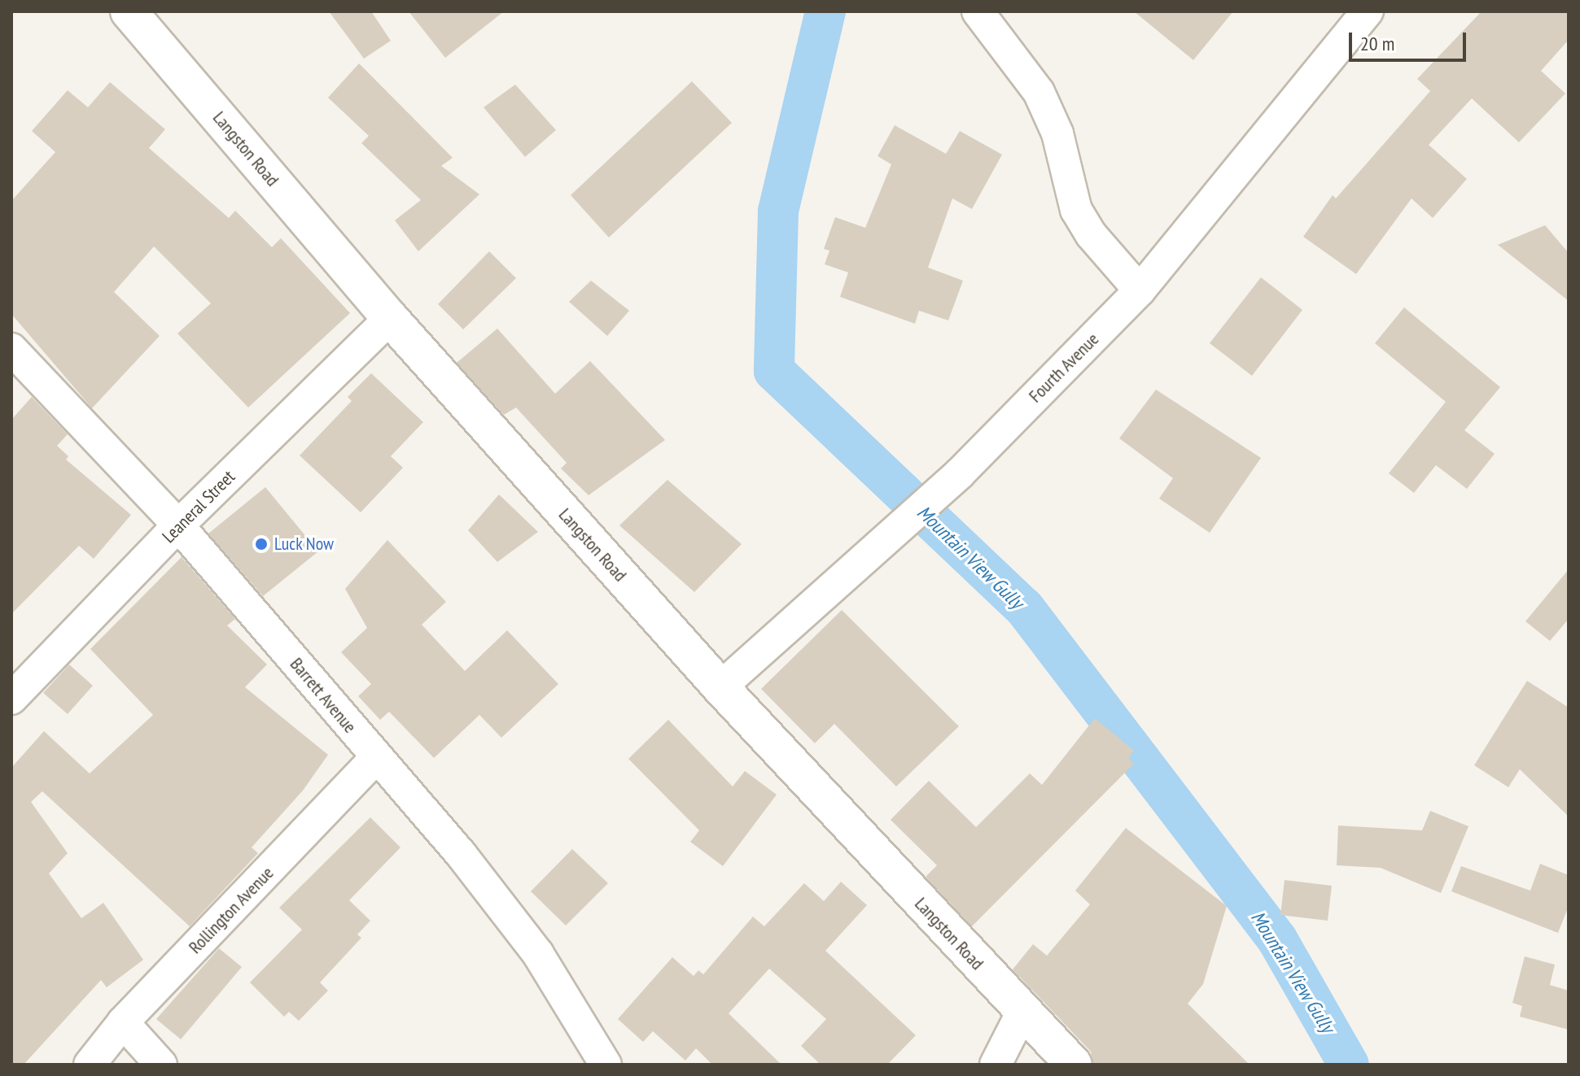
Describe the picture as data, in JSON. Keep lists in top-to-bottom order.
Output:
{
  "streets": {
    "street": [
      "Langston Road",
      "Fourth Avenue",
      "Leaneral Street",
      "Barrett Avenue",
      "Rollington Avenue"
    ]
  },
  "crossings": [
    ["Langston Road", "Fourth Avenue"],
    ["Langston Road", "Leaneral Street"],
    ["Leaneral Street", "Barrett Avenue"],
    ["Barrett Avenue", "Rollington Avenue"]
  ],
  "water": ["Mountain View Gully"],
  "places": ["Luck Now"],
  "scale_bar": "20 m"
}
